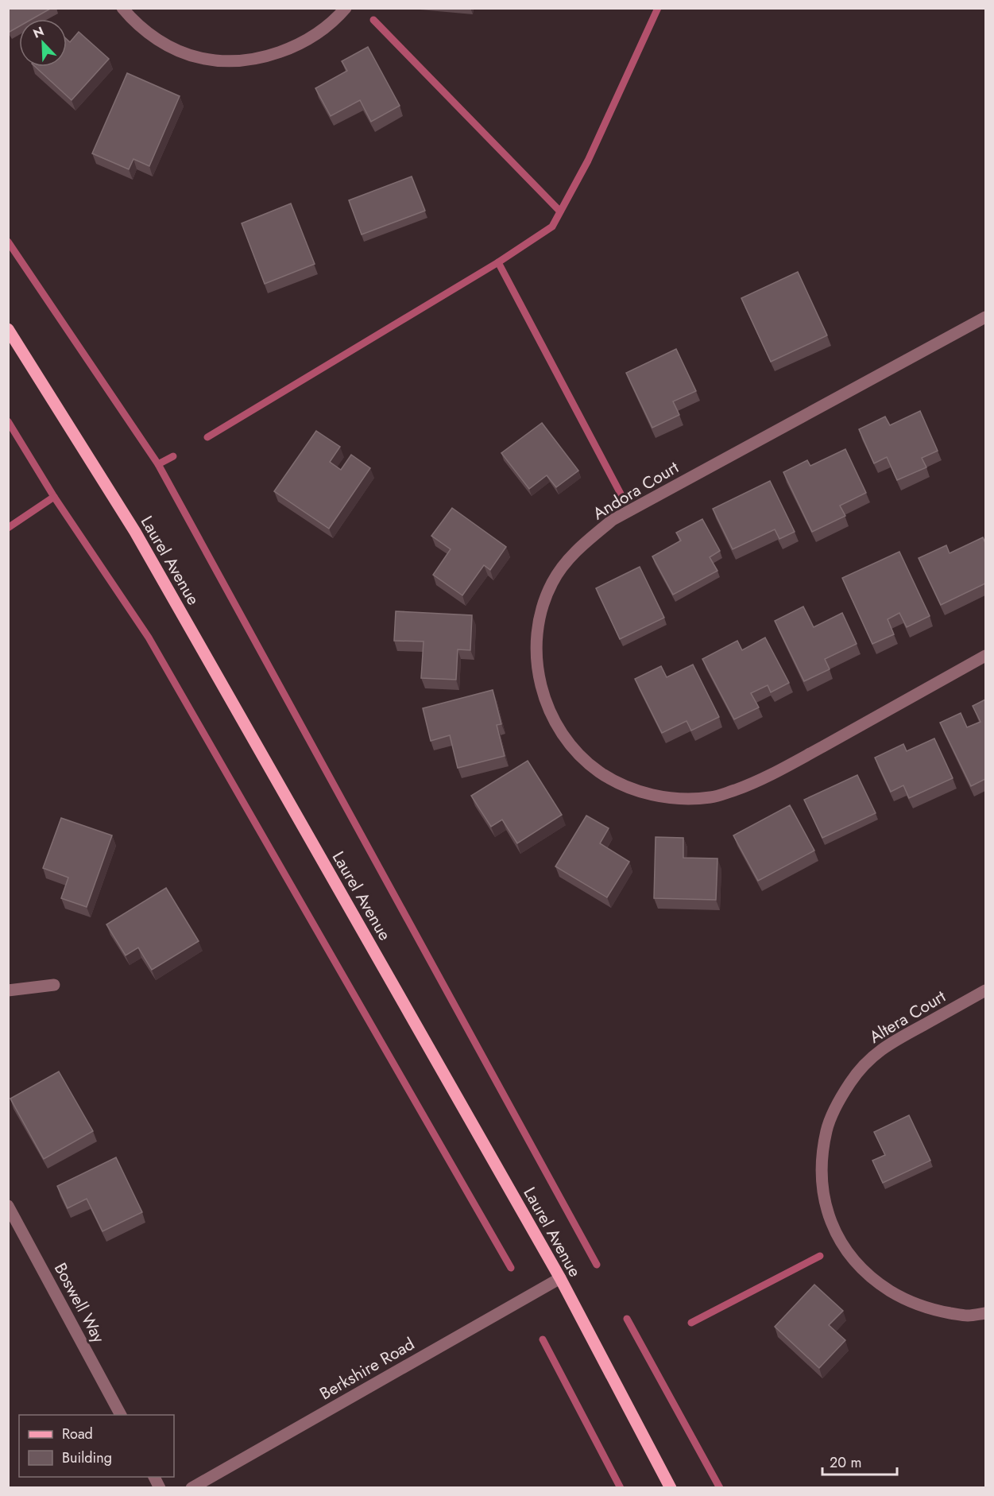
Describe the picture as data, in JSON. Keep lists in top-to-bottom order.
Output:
{
  "streets": {
    "main road": ["Laurel Avenue"],
    "street": [
      "Andora Court",
      "Altera Court",
      "Boswell Way",
      "Berkshire Road"
    ]
  },
  "crossings": [
    ["Laurel Avenue", "Berkshire Road"]
  ],
  "legend": ["Road", "Building"],
  "scale_bar": "20 m",
  "north": "top left"
}
